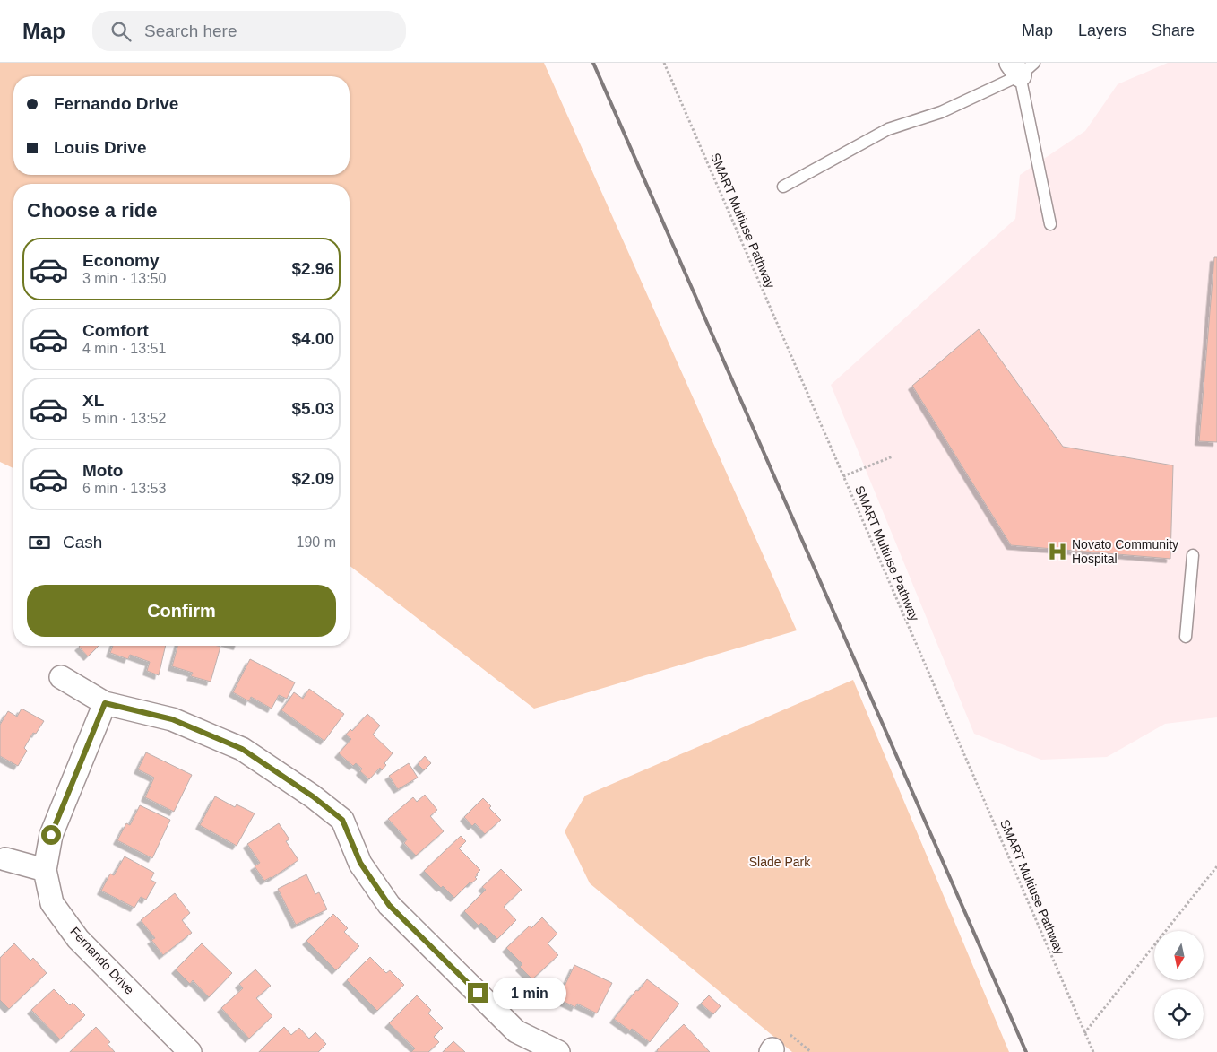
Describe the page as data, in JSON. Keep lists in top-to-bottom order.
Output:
{
  "streets": {
    "street": ["Fernando Drive"],
    "path": ["SMART Multiuse Pathway"]
  },
  "parks": ["Slade Park"],
  "places": {
    "hospital": ["Novato Community Hospital"]
  },
  "north": "bottom",
  "page": {
    "header": "Map",
    "search": "Search here",
    "nav": ["Map", "Layers", "Share"],
    "banner": ["Fernando Drive", "Louis Drive"],
    "heading": "Choose a ride",
    "list": [
      {
        "name": "Economy",
        "note": "3 min · 13:50",
        "value": "$2.96"
      },
      {
        "name": "Comfort",
        "note": "4 min · 13:51",
        "value": "$4.00"
      },
      {
        "name": "XL",
        "note": "5 min · 13:52",
        "value": "$5.03"
      },
      {
        "name": "Moto",
        "note": "6 min · 13:53",
        "value": "$2.09"
      }
    ],
    "pay": ["Cash", "190 m"],
    "buttons": "Confirm",
    "bubble": "1 min"
  }
}
